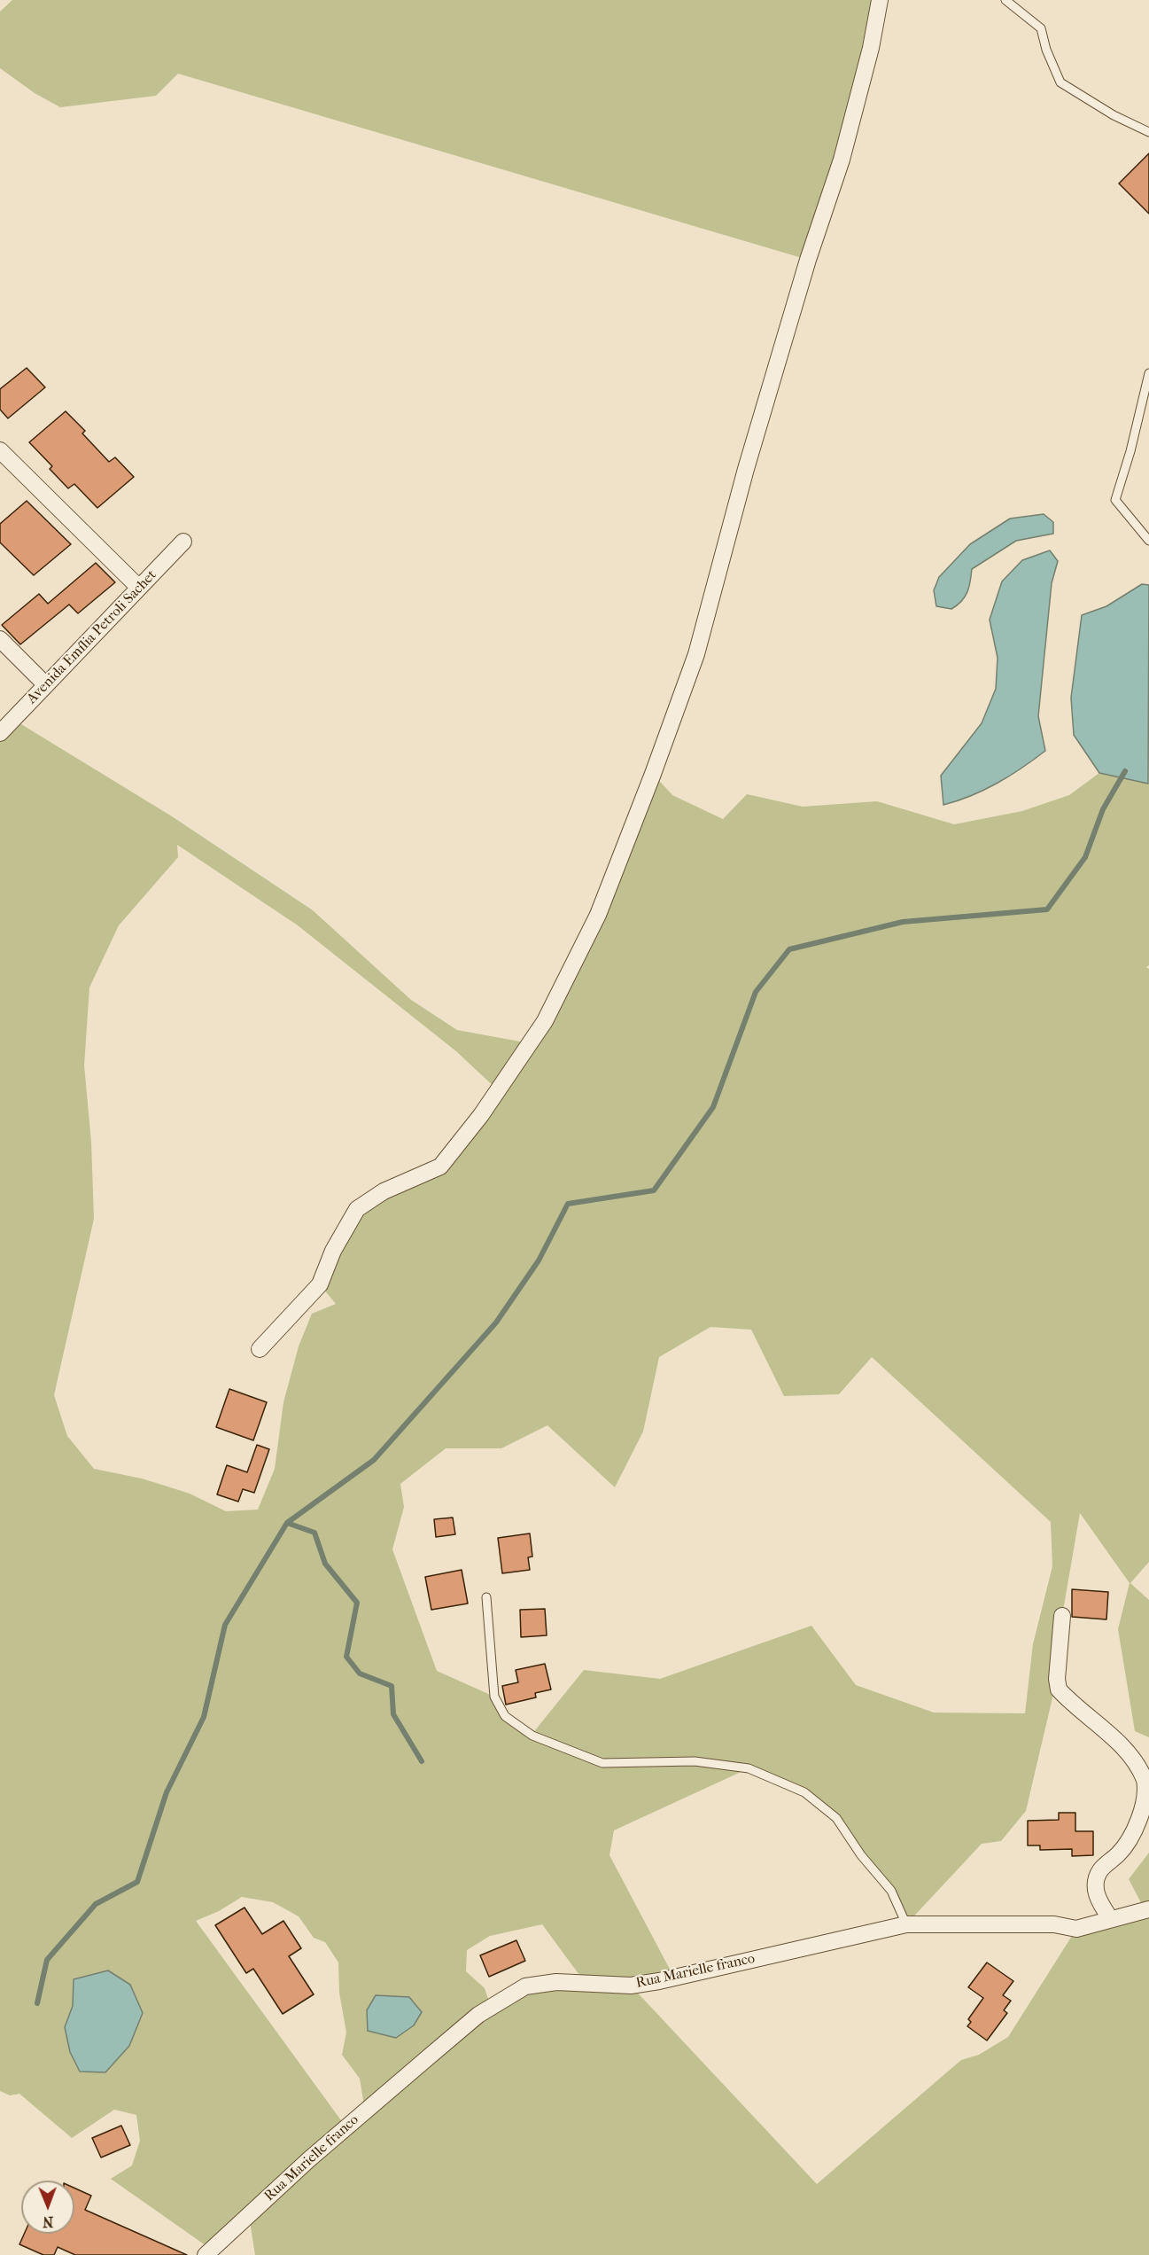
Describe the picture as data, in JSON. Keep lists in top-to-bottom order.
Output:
{
  "streets": {
    "street": ["Avenida Emília Petroli Sachet", "Rua Marielle franco"]
  },
  "north": "bottom"
}
